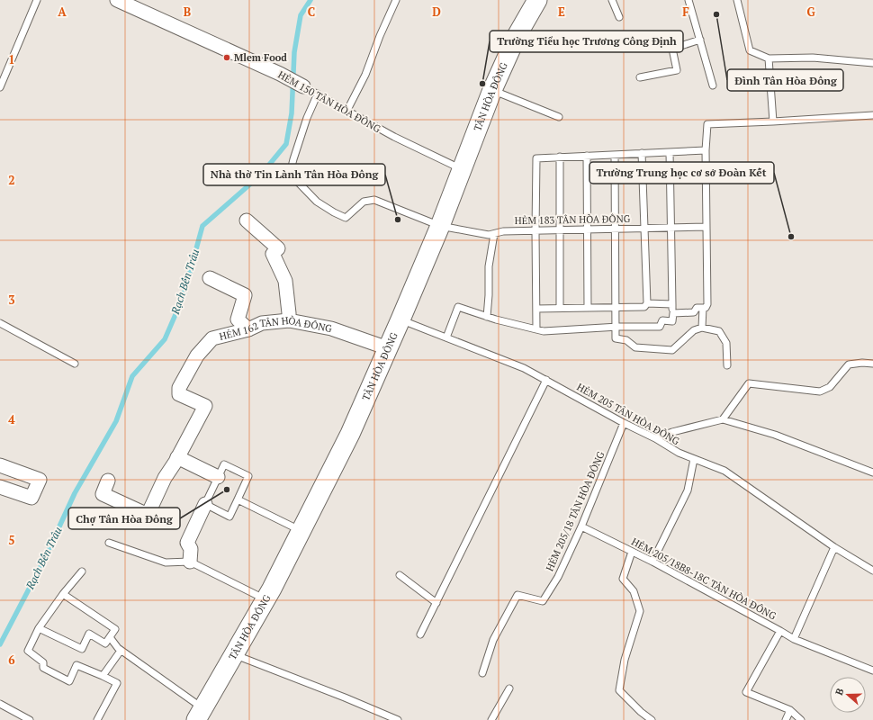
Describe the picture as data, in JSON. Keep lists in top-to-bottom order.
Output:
{
  "streets": {
    "street": ["TÂN HÒA ĐÔNG", "HẺM 150 TÂN HÒA ĐÔNG", "HẺM 162 TÂN HÒA ĐÔNG"],
    "lane": [
      "HẺM 183 TÂN HÒA ĐÔNG",
      "HẺM 205 TÂN HÒA ĐÔNG",
      "HẺM 205/18 TÂN HÒA ĐÔNG",
      "HẺM 205/18B8-18C TÂN HÒA ĐÔNG"
    ]
  },
  "crossings": [
    ["TÂN HÒA ĐÔNG", "HẺM 150 TÂN HÒA ĐÔNG"],
    ["TÂN HÒA ĐÔNG", "HẺM 183 TÂN HÒA ĐÔNG"],
    ["TÂN HÒA ĐÔNG", "HẺM 162 TÂN HÒA ĐÔNG"],
    ["TÂN HÒA ĐÔNG", "HẺM 205 TÂN HÒA ĐÔNG"],
    ["HẺM 150 TÂN HÒA ĐÔNG", "HẺM 183 TÂN HÒA ĐÔNG"],
    ["HẺM 205 TÂN HÒA ĐÔNG", "HẺM 205/18 TÂN HÒA ĐÔNG"],
    ["HẺM 205/18 TÂN HÒA ĐÔNG", "HẺM 205/18B8-18C TÂN HÒA ĐÔNG"]
  ],
  "water": ["Rạch Bến Trâu"],
  "places": [
    "Đình Tân Hòa Đông",
    "Mlem Food",
    "Trường Tiểu học Trương Công Định",
    "Nhà thờ Tin Lành Tân Hòa Đông",
    "Trường Trung học cơ sở Đoàn Kết",
    "Chợ Tân Hòa Đông"
  ],
  "north": "left",
  "grid": {
    "columns": [
      "A",
      "B",
      "C",
      "D",
      "E",
      "F",
      "G"
    ],
    "rows": [
      "1",
      "2",
      "3",
      "4",
      "5",
      "6"
    ]
  }
}
